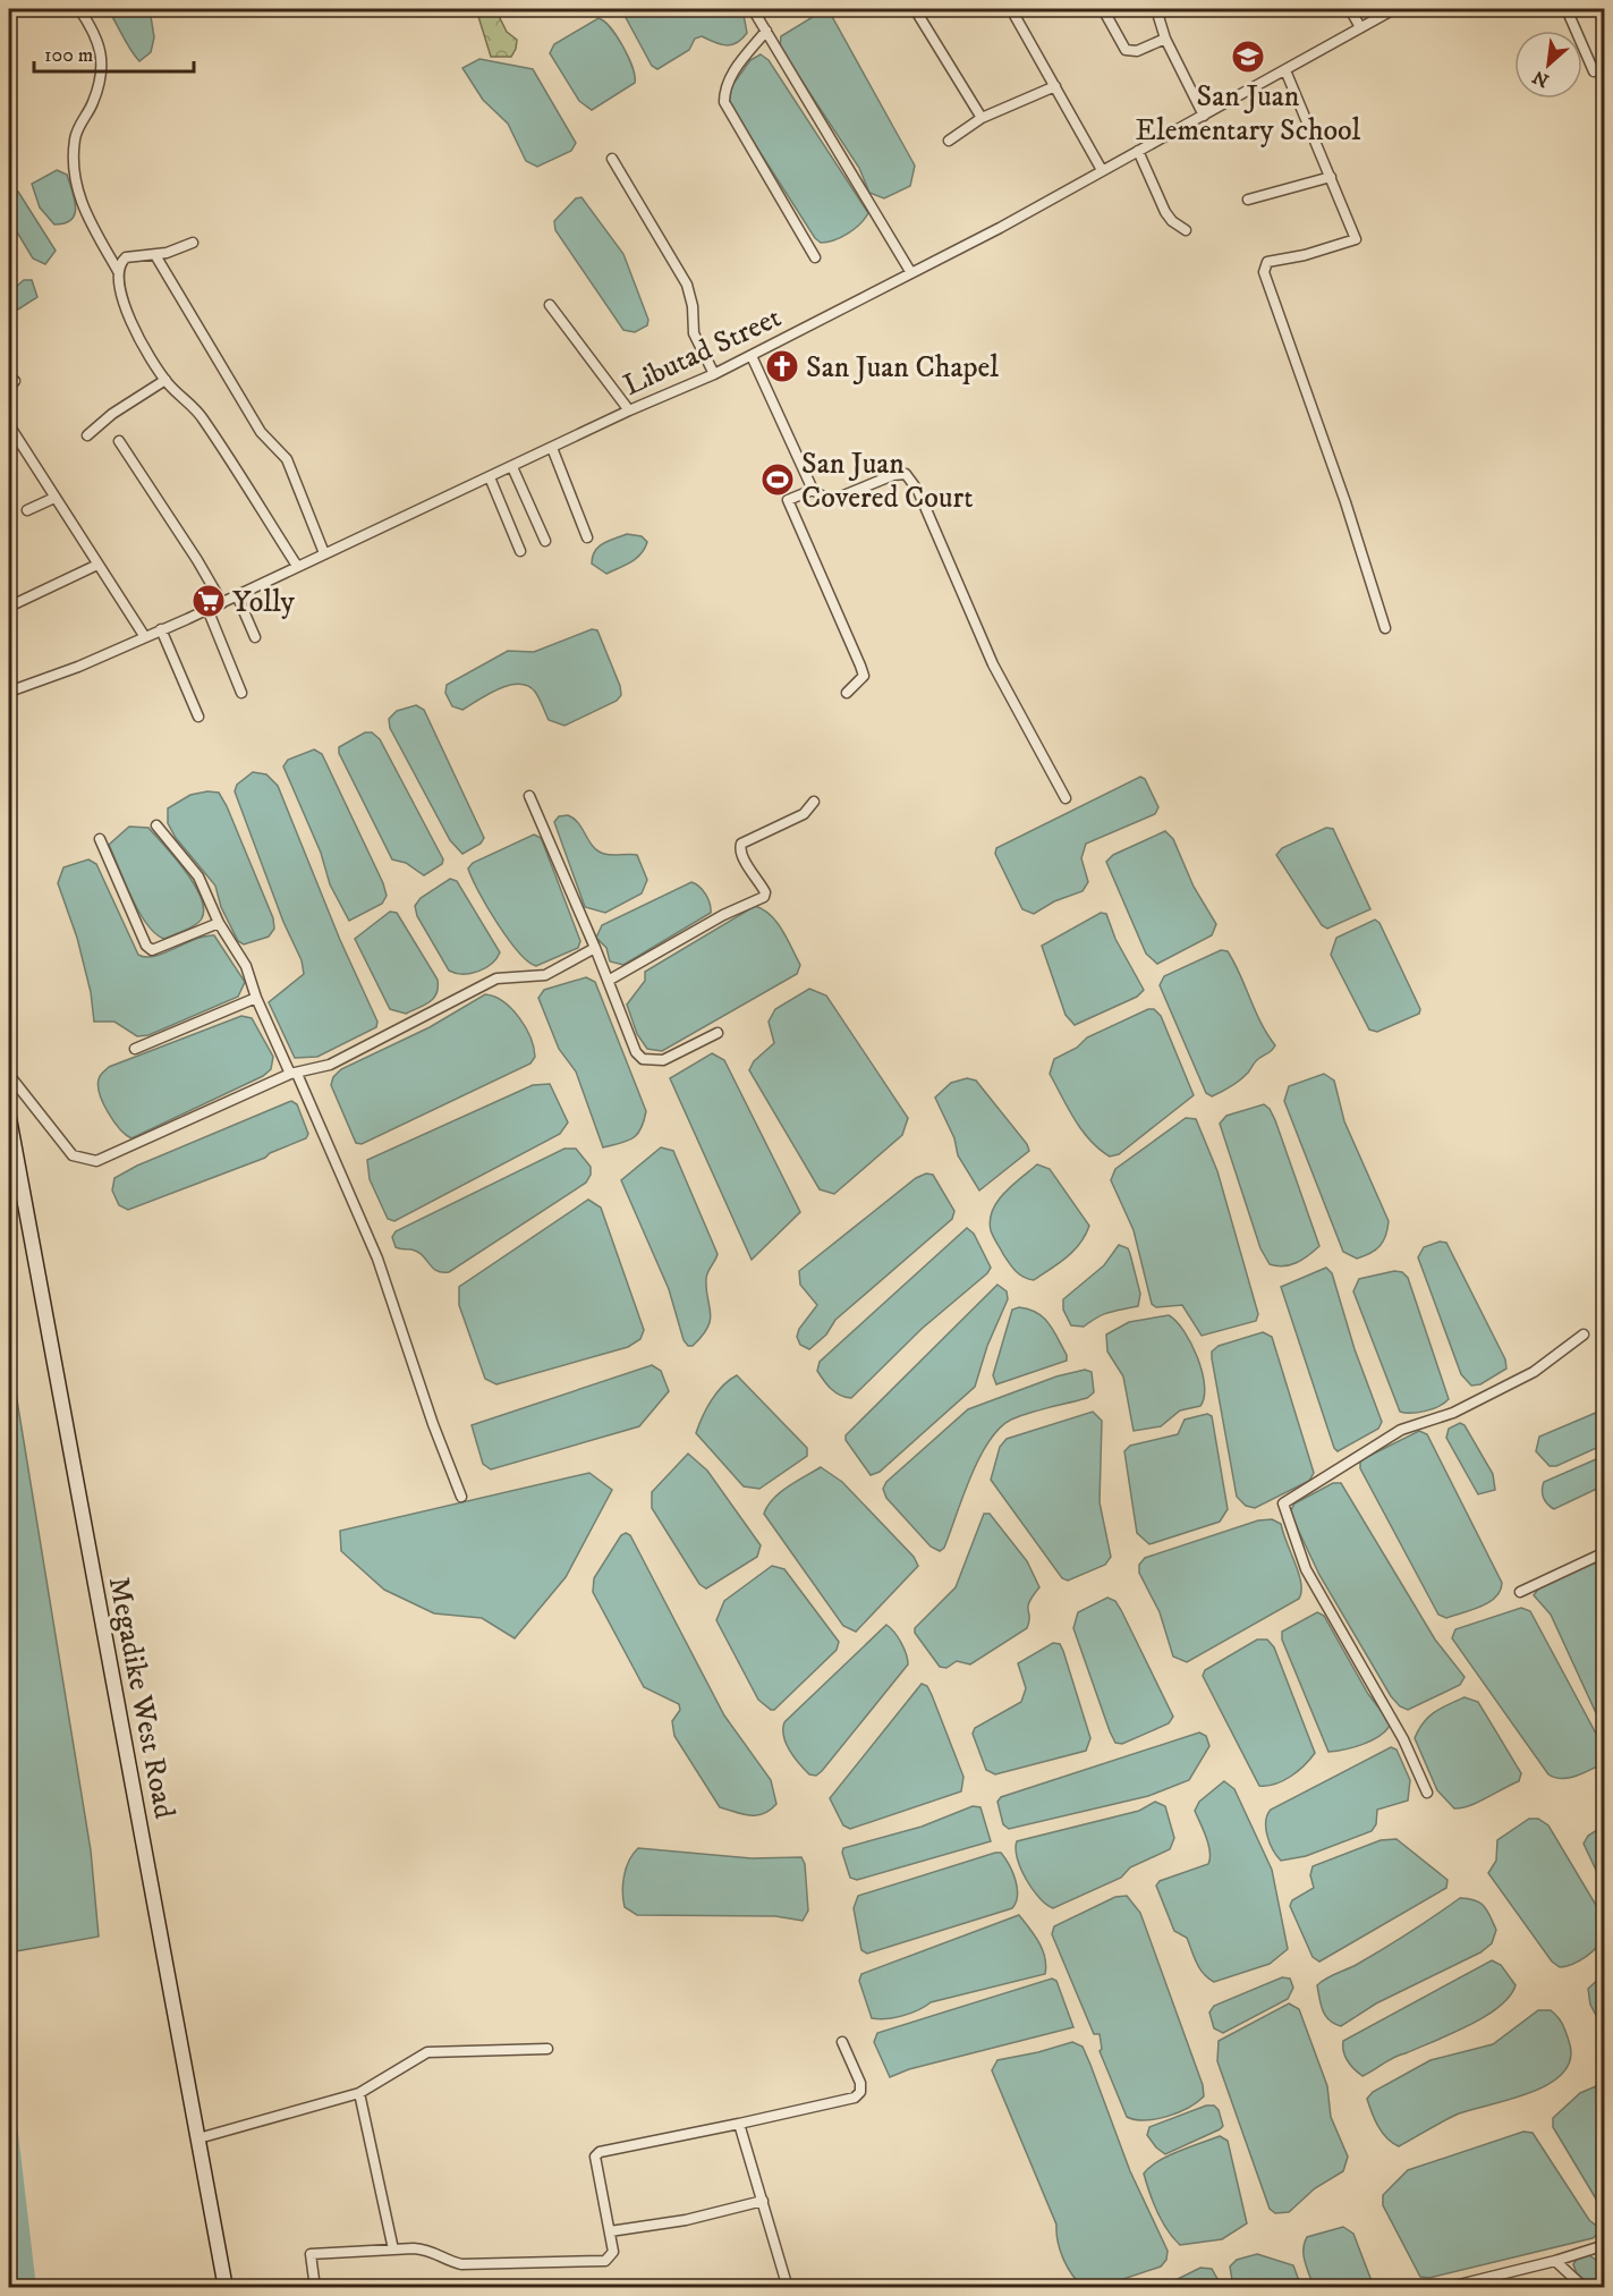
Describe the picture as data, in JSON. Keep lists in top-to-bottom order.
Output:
{
  "streets": {
    "street": ["Libutad Street", "Megadike West Road"]
  },
  "places": {
    "school or university": ["San Juan Elementary School"],
    "church": ["San Juan Chapel"],
    "sports": ["San Juan Covered Court"],
    "supermarket": ["Yolly"]
  },
  "scale_bar": "100 m",
  "north": "bottom left"
}
